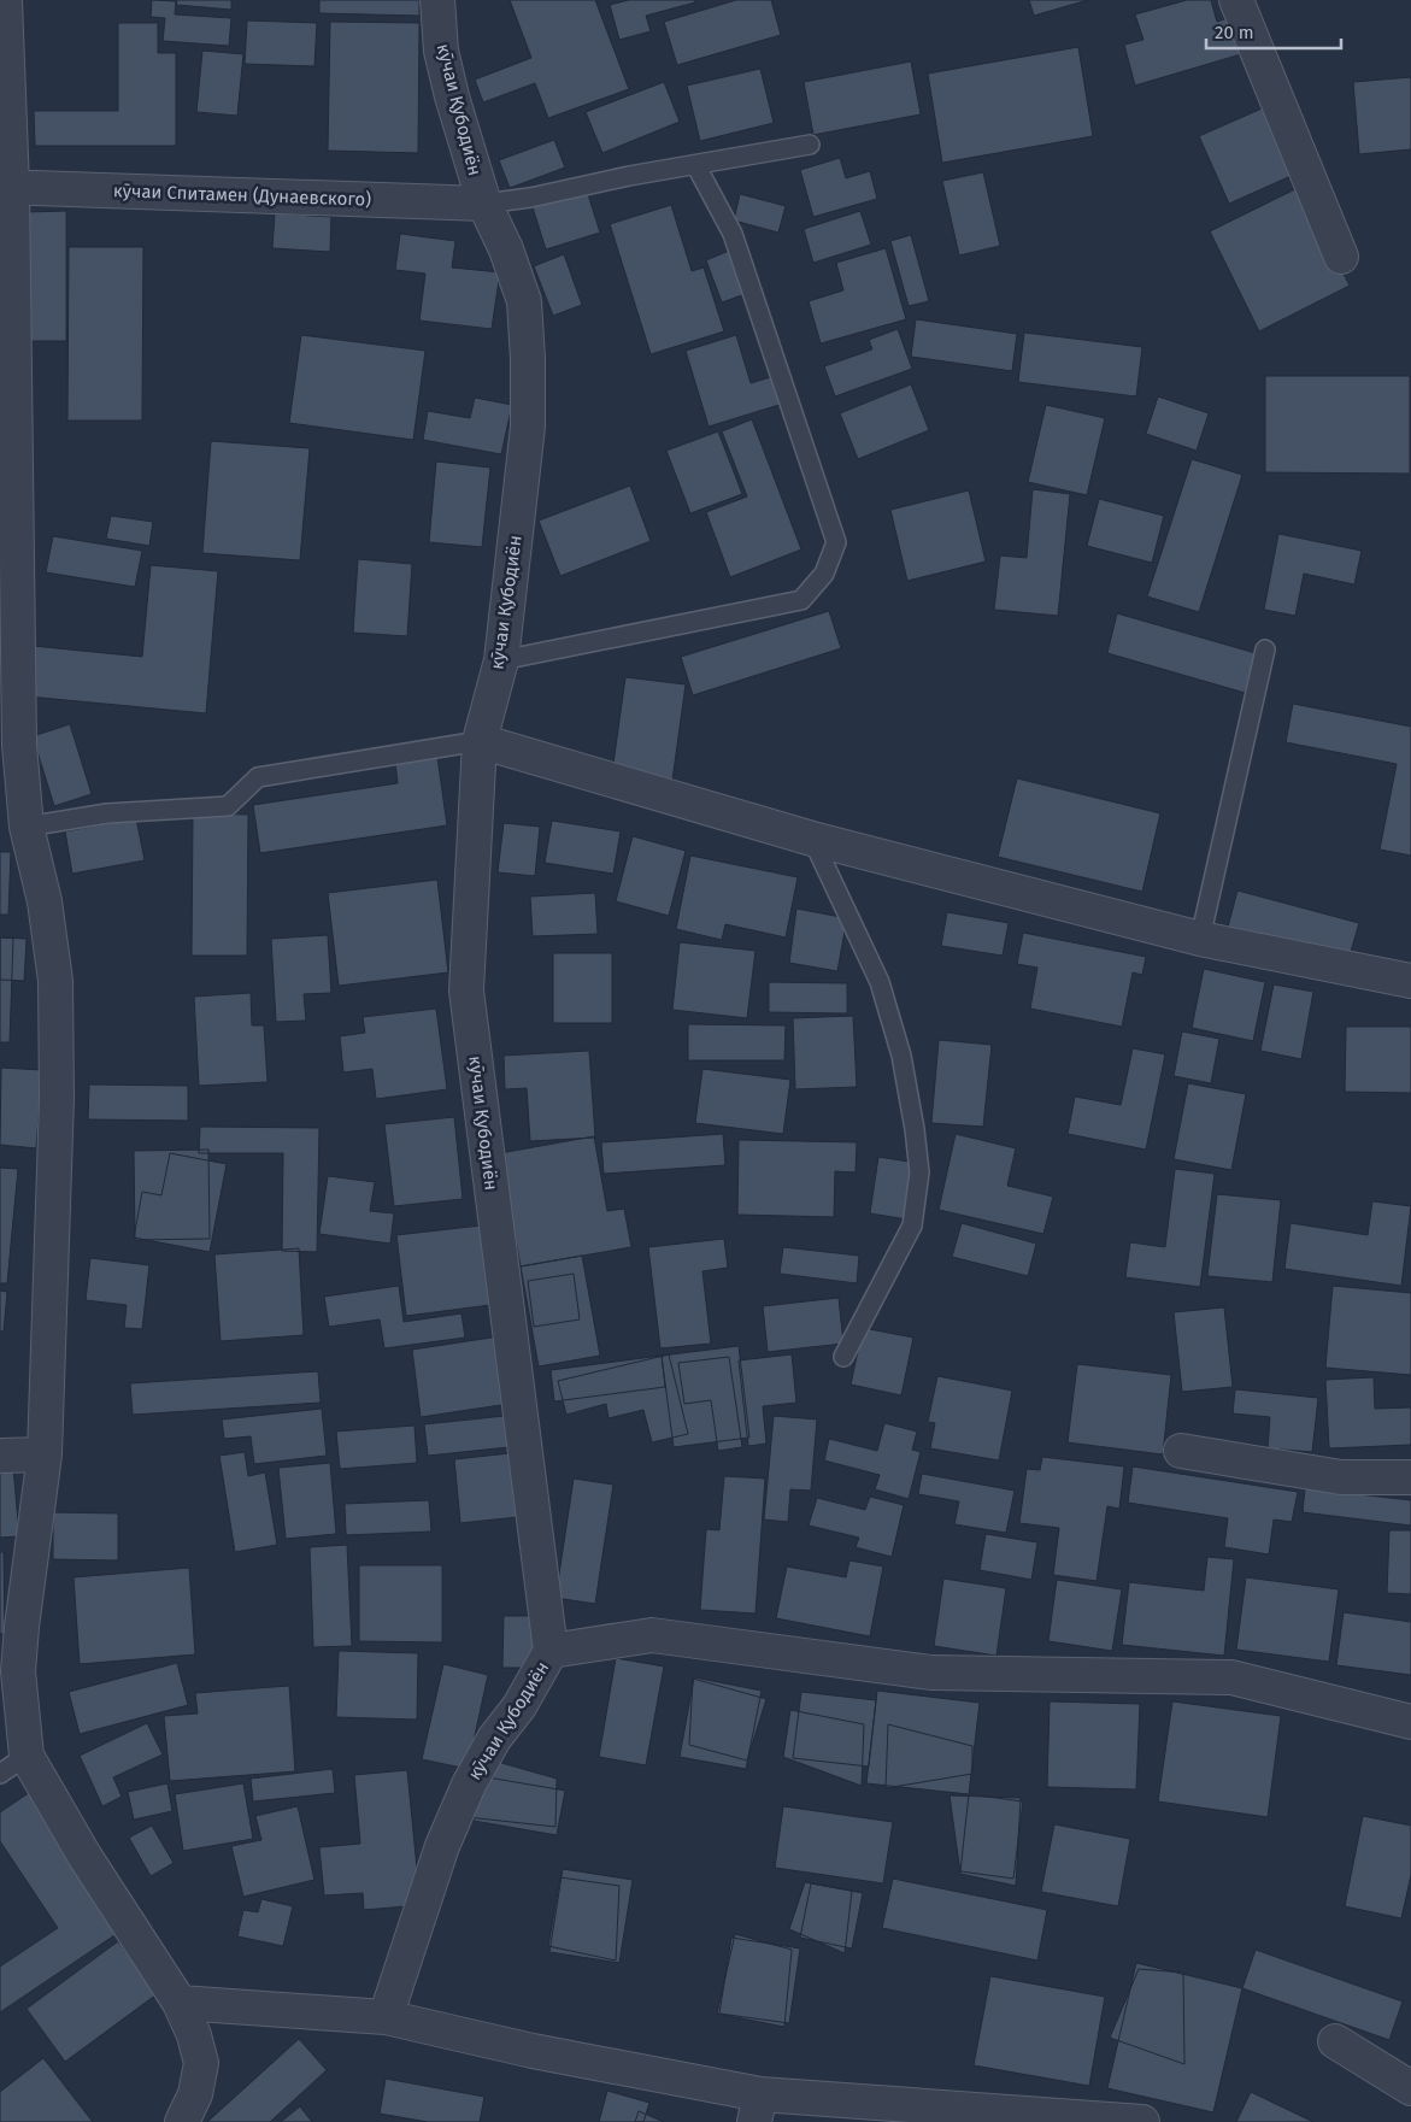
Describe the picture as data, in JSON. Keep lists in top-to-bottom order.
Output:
{
  "streets": {
    "street": ["кӯчаи Қубодиён", "кӯчаи Спитамен (Дунаевского)"]
  },
  "crossings": [
    ["кӯчаи Қубодиён", "кӯчаи Спитамен (Дунаевского)"]
  ],
  "scale_bar": "20 m"
}
